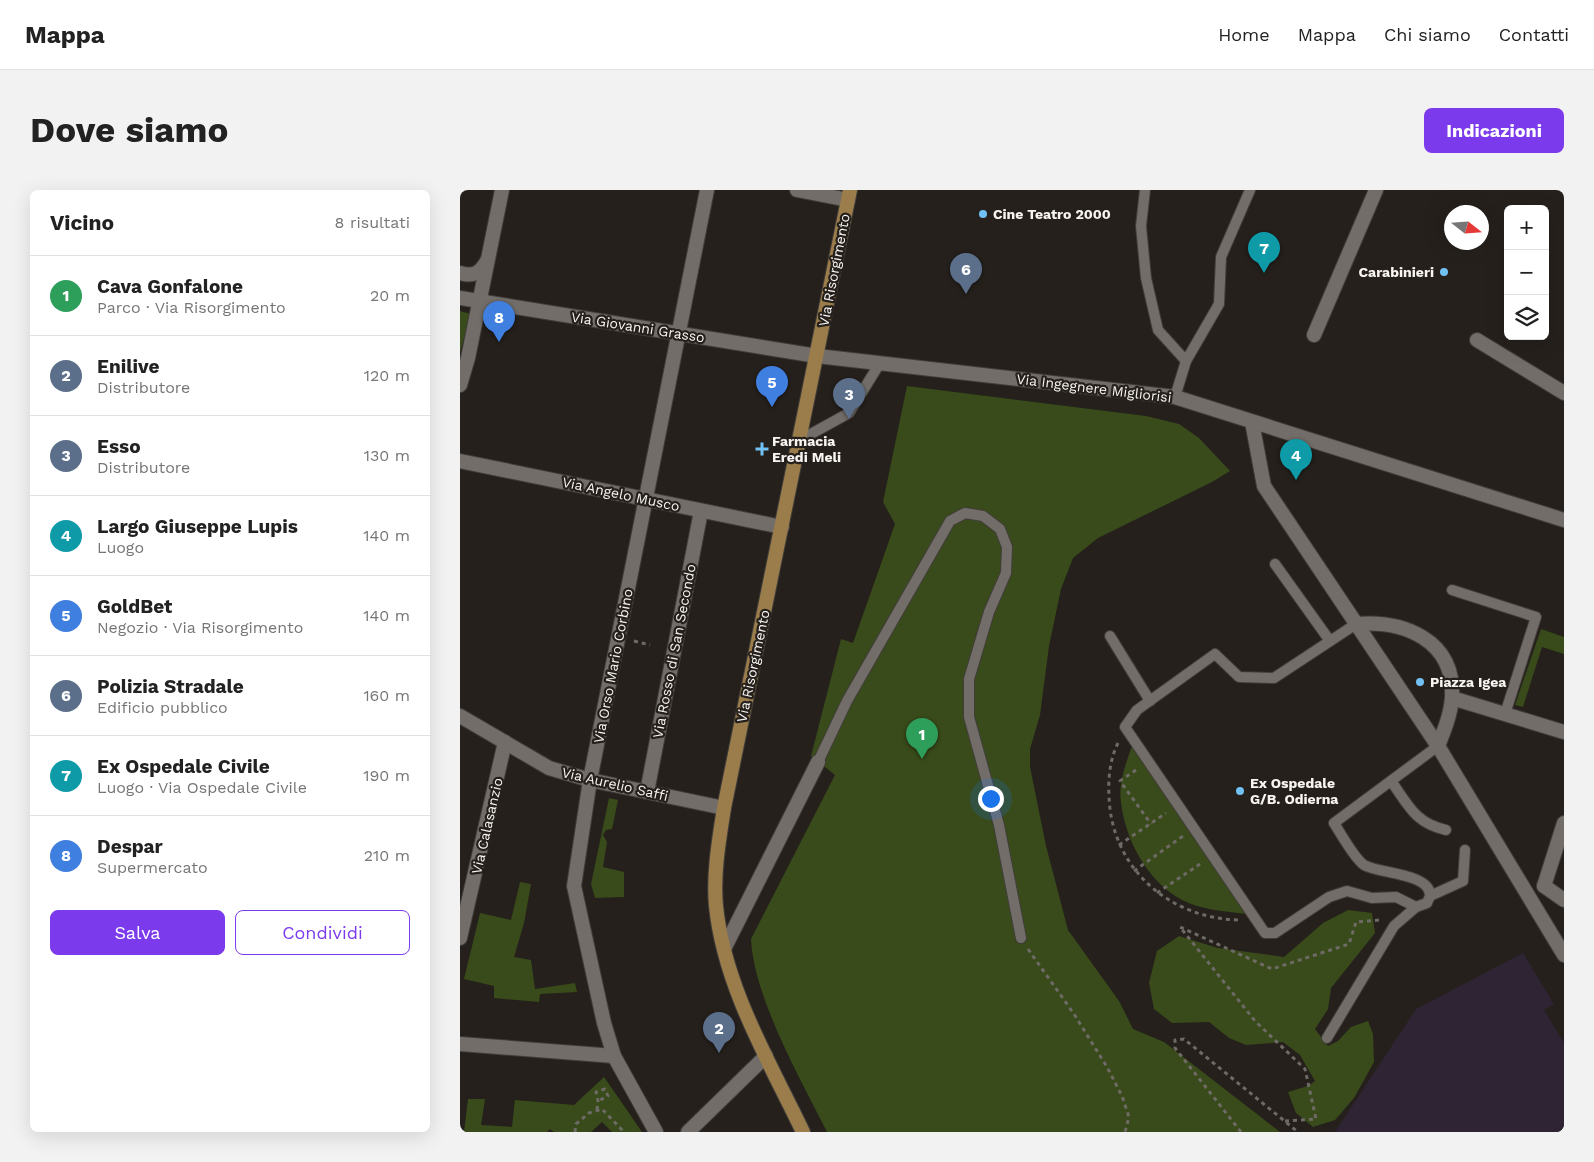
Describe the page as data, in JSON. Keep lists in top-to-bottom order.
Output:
{
  "streets": {
    "main road": ["Via Risorgimento"],
    "street": [
      "Via Giovanni Grasso",
      "Via Ingegnere Migliorisi",
      "Via Angelo Musco",
      "Via Rosso di San Secondo",
      "Via Orso Mario Corbino",
      "Via Aurelio Saffi",
      "Via Calasanzio"
    ]
  },
  "crossings": [
    ["Via Risorgimento", "Via Giovanni Grasso"],
    ["Via Risorgimento", "Via Ingegnere Migliorisi"],
    ["Via Risorgimento", "Via Angelo Musco"],
    ["Via Risorgimento", "Via Aurelio Saffi"],
    ["Via Giovanni Grasso", "Via Ingegnere Migliorisi"],
    ["Via Giovanni Grasso", "Via Orso Mario Corbino"],
    ["Via Angelo Musco", "Via Rosso di San Secondo"],
    ["Via Angelo Musco", "Via Orso Mario Corbino"],
    ["Via Rosso di San Secondo", "Via Aurelio Saffi"],
    ["Via Orso Mario Corbino", "Via Aurelio Saffi"],
    ["Via Aurelio Saffi", "Via Calasanzio"]
  ],
  "places": {
    "other": [
      "Cine Teatro 2000",
      "Carabinieri",
      "Piazza Igea",
      "Ex Ospedale G/B. Odierna"
    ],
    "health": ["Farmacia Eredi Meli"]
  },
  "north": "right",
  "page": {
    "header": "Mappa",
    "nav": [
      "Home",
      "Mappa",
      "Chi siamo",
      "Contatti"
    ],
    "buttons": [
      "Indicazioni",
      ["Salva", "Condividi"]
    ],
    "title": "Dove siamo",
    "heading": ["Vicino", "8 risultati"],
    "map_buttons": ["+", "−"],
    "pins": [
      "7",
      "6",
      "8",
      "5",
      "3",
      "4",
      "1",
      "2"
    ],
    "list": [
      {
        "mark": "1",
        "name": "Cava Gonfalone",
        "note": "Parco · Via Risorgimento",
        "value": "20 m"
      },
      {
        "mark": "2",
        "name": "Enilive",
        "note": "Distributore",
        "value": "120 m"
      },
      {
        "mark": "3",
        "name": "Esso",
        "note": "Distributore",
        "value": "130 m"
      },
      {
        "mark": "4",
        "name": "Largo Giuseppe Lupis",
        "note": "Luogo",
        "value": "140 m"
      },
      {
        "mark": "5",
        "name": "GoldBet",
        "note": "Negozio · Via Risorgimento",
        "value": "140 m"
      },
      {
        "mark": "6",
        "name": "Polizia Stradale",
        "note": "Edificio pubblico",
        "value": "160 m"
      },
      {
        "mark": "7",
        "name": "Ex Ospedale Civile",
        "note": "Luogo · Via Ospedale Civile",
        "value": "190 m"
      },
      {
        "mark": "8",
        "name": "Despar",
        "note": "Supermercato",
        "value": "210 m"
      }
    ]
  }
}
